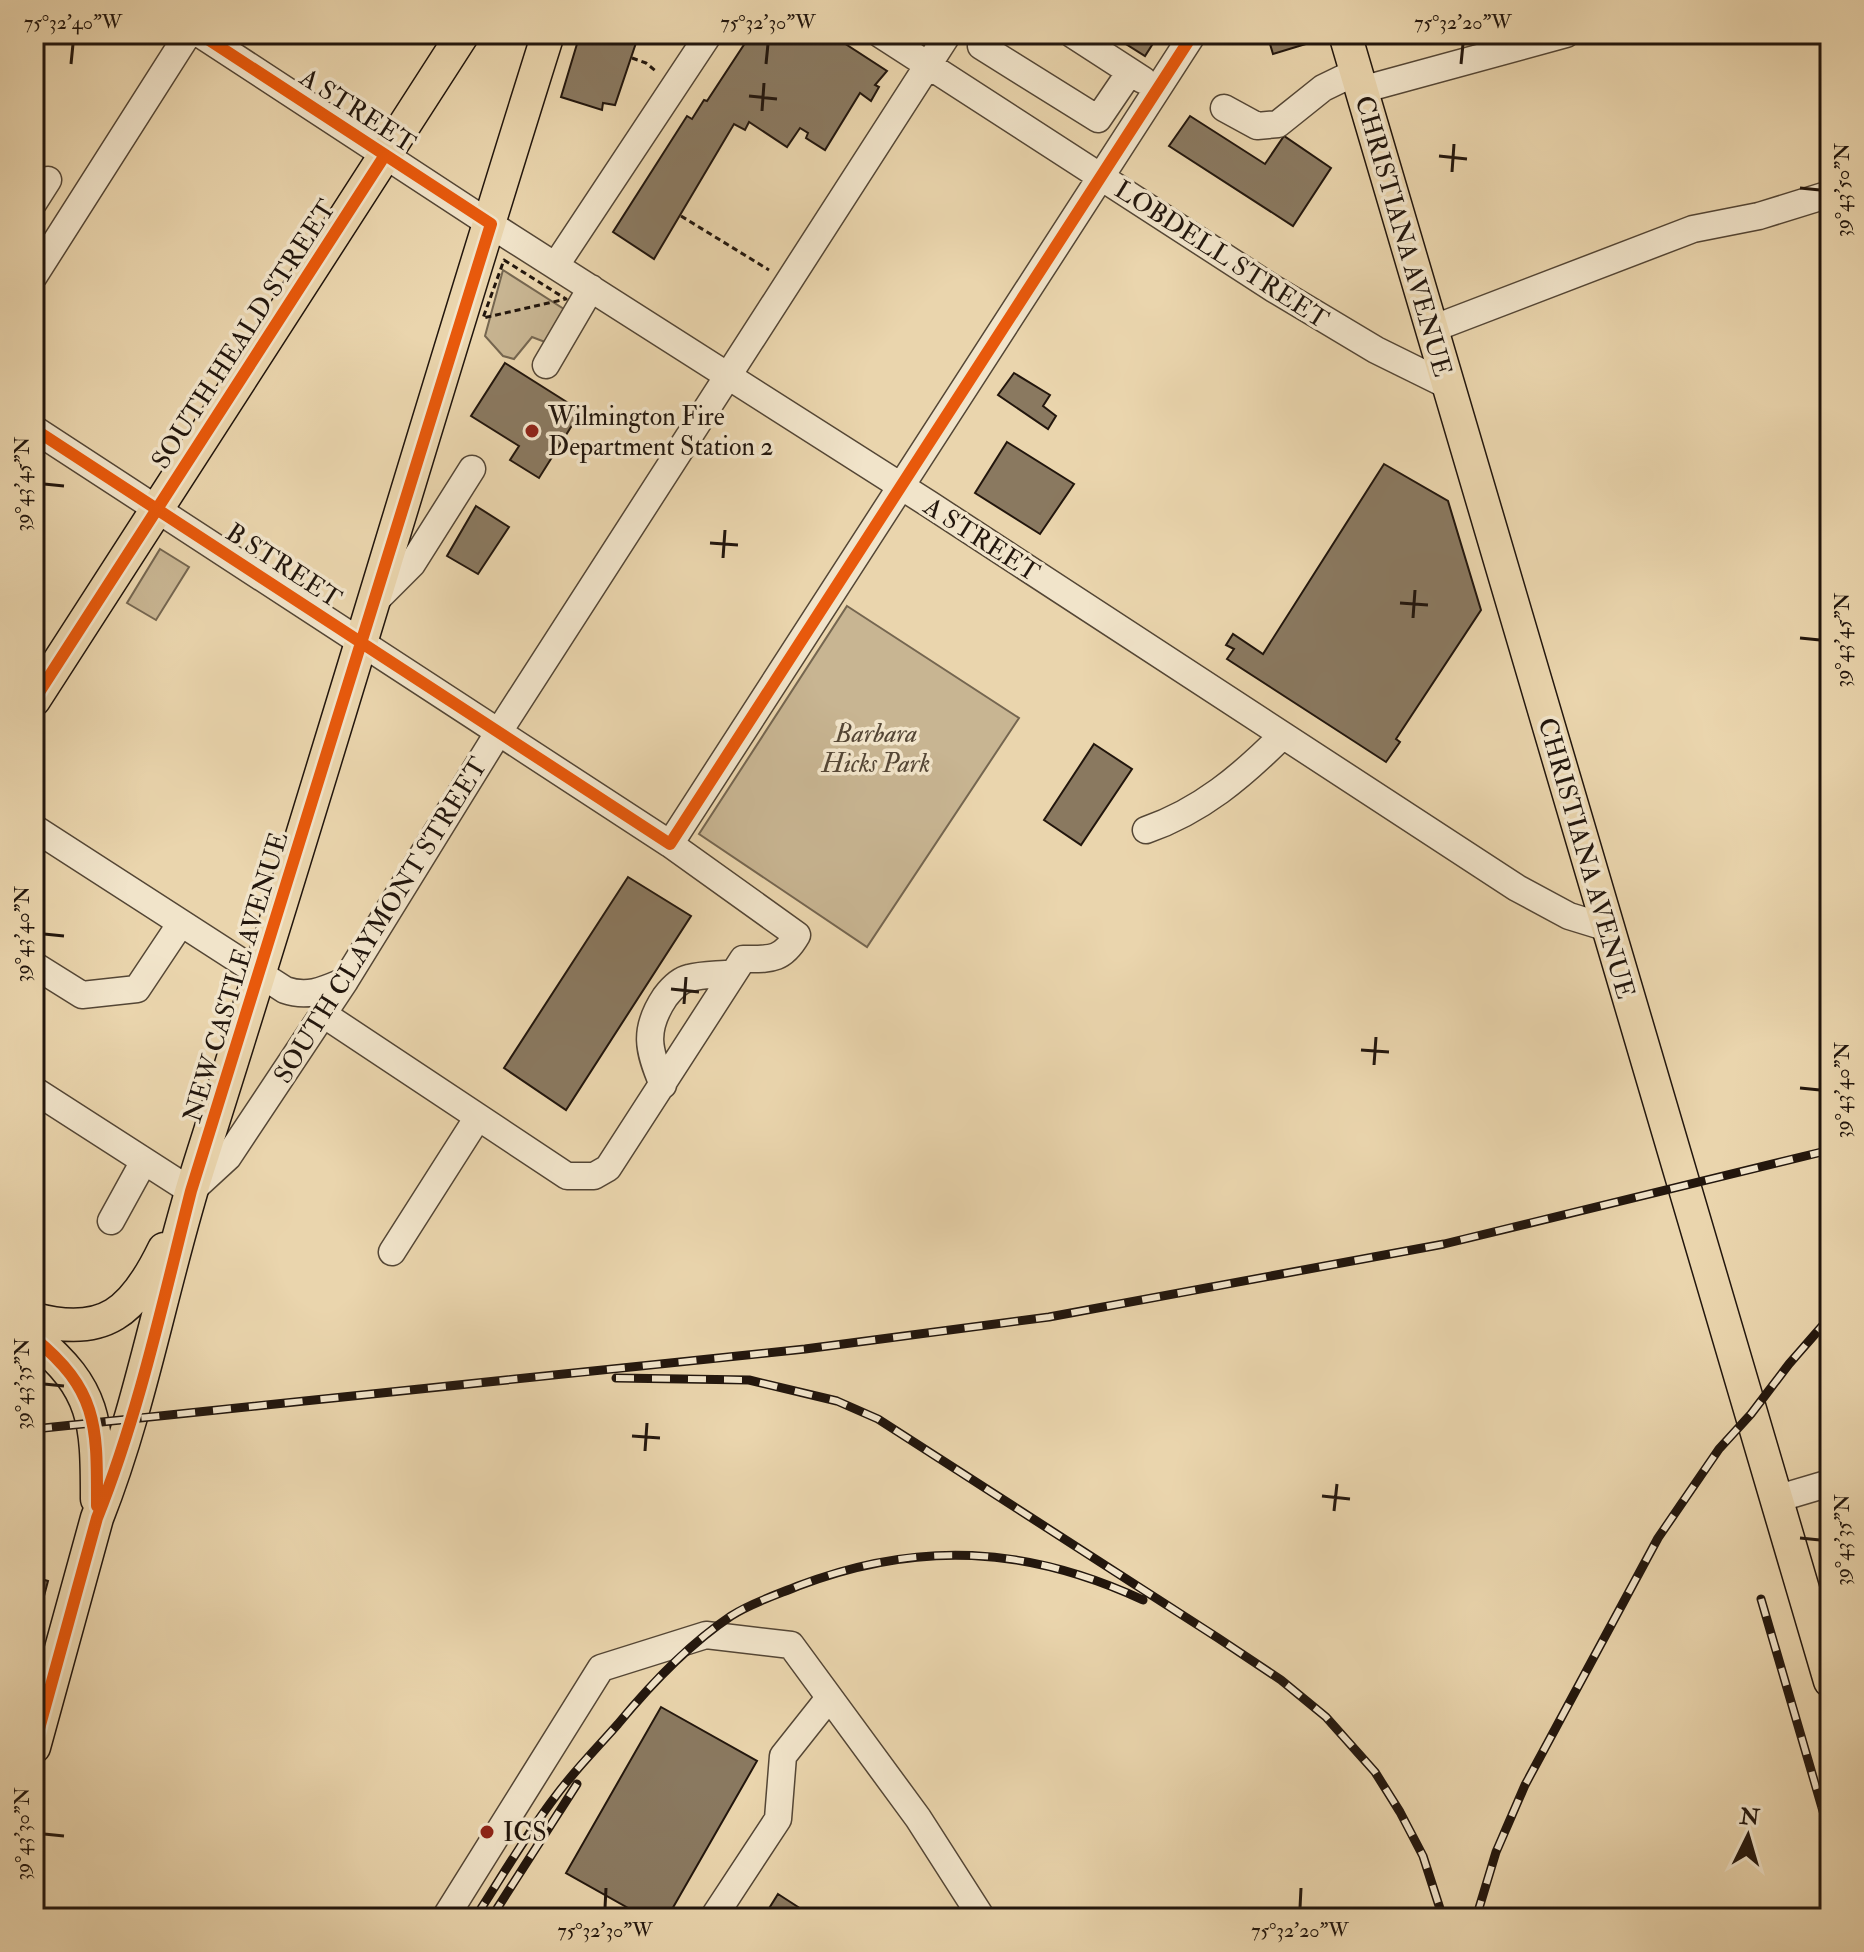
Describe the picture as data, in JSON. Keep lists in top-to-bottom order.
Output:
{
  "streets": {
    "main road": ["CHRISTIANA AVENUE", "SOUTH HEALD STREET", "NEW CASTLE AVENUE"],
    "street": [
      "A STREET",
      "LOBDELL STREET",
      "B STREET",
      "SOUTH CLAYMONT STREET"
    ]
  },
  "crossings": [
    ["A STREET", "CHRISTIANA AVENUE"],
    ["A STREET", "SOUTH HEALD STREET"],
    ["A STREET", "SOUTH CLAYMONT STREET"],
    ["A STREET", "NEW CASTLE AVENUE"],
    ["CHRISTIANA AVENUE", "LOBDELL STREET"],
    ["LOBDELL STREET", "SOUTH CLAYMONT STREET"],
    ["SOUTH HEALD STREET", "B STREET"],
    ["B STREET", "SOUTH CLAYMONT STREET"],
    ["B STREET", "NEW CASTLE AVENUE"],
    ["SOUTH CLAYMONT STREET", "NEW CASTLE AVENUE"]
  ],
  "parks": ["Barbara Hicks Park"],
  "places": ["Wilmington Fire Department Station 2", "ICS"],
  "north": "top",
  "coordinates": [
    "75°32'40\"W",
    "75°32'30\"W",
    "75°32'20\"W",
    "39°43'50\"N",
    "39°43'45\"N",
    "39°43'40\"N",
    "39°43'35\"N",
    "39°43'30\"N"
  ]
}
